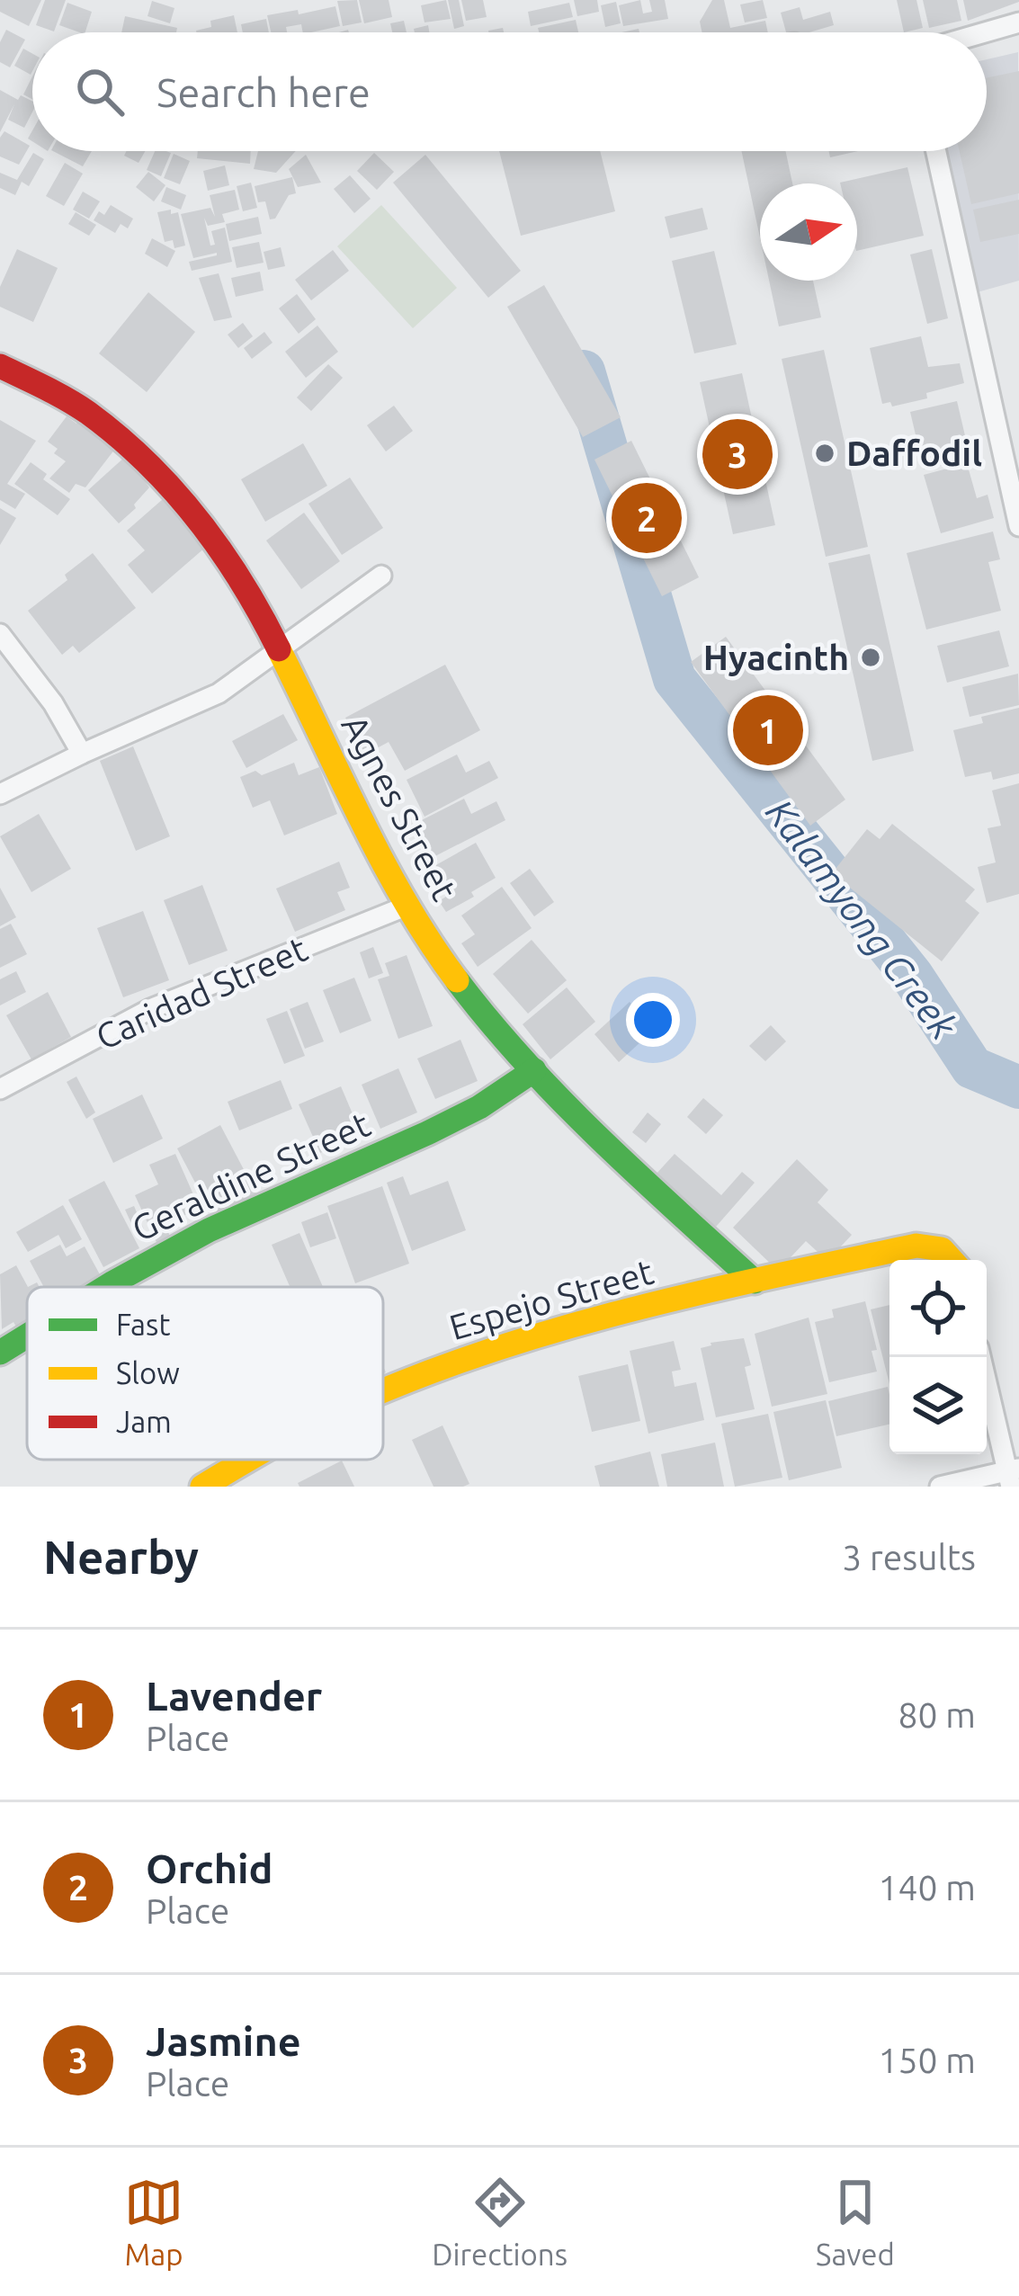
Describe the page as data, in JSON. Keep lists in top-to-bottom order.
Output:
{
  "streets": {
    "street": [
      "Agnes Street",
      "Caridad Street",
      "Geraldine Street",
      "Espejo Street"
    ]
  },
  "crossings": [
    ["Agnes Street", "Caridad Street"],
    ["Agnes Street", "Geraldine Street"],
    ["Agnes Street", "Espejo Street"]
  ],
  "water": ["Kalamyong Creek"],
  "places": ["Daffodil", "Hyacinth"],
  "legend": ["Fast", "Slow", "Jam"],
  "north": "right",
  "page": {
    "search": "Search here",
    "pins": ["3", "2", "1"],
    "heading": ["Nearby", "3 results"],
    "list": [
      {
        "mark": "1",
        "name": "Lavender",
        "note": "Place",
        "value": "80 m"
      },
      {
        "mark": "2",
        "name": "Orchid",
        "note": "Place",
        "value": "140 m"
      },
      {
        "mark": "3",
        "name": "Jasmine",
        "note": "Place",
        "value": "150 m"
      }
    ],
    "nav": ["Map", "Directions", "Saved"]
  }
}
